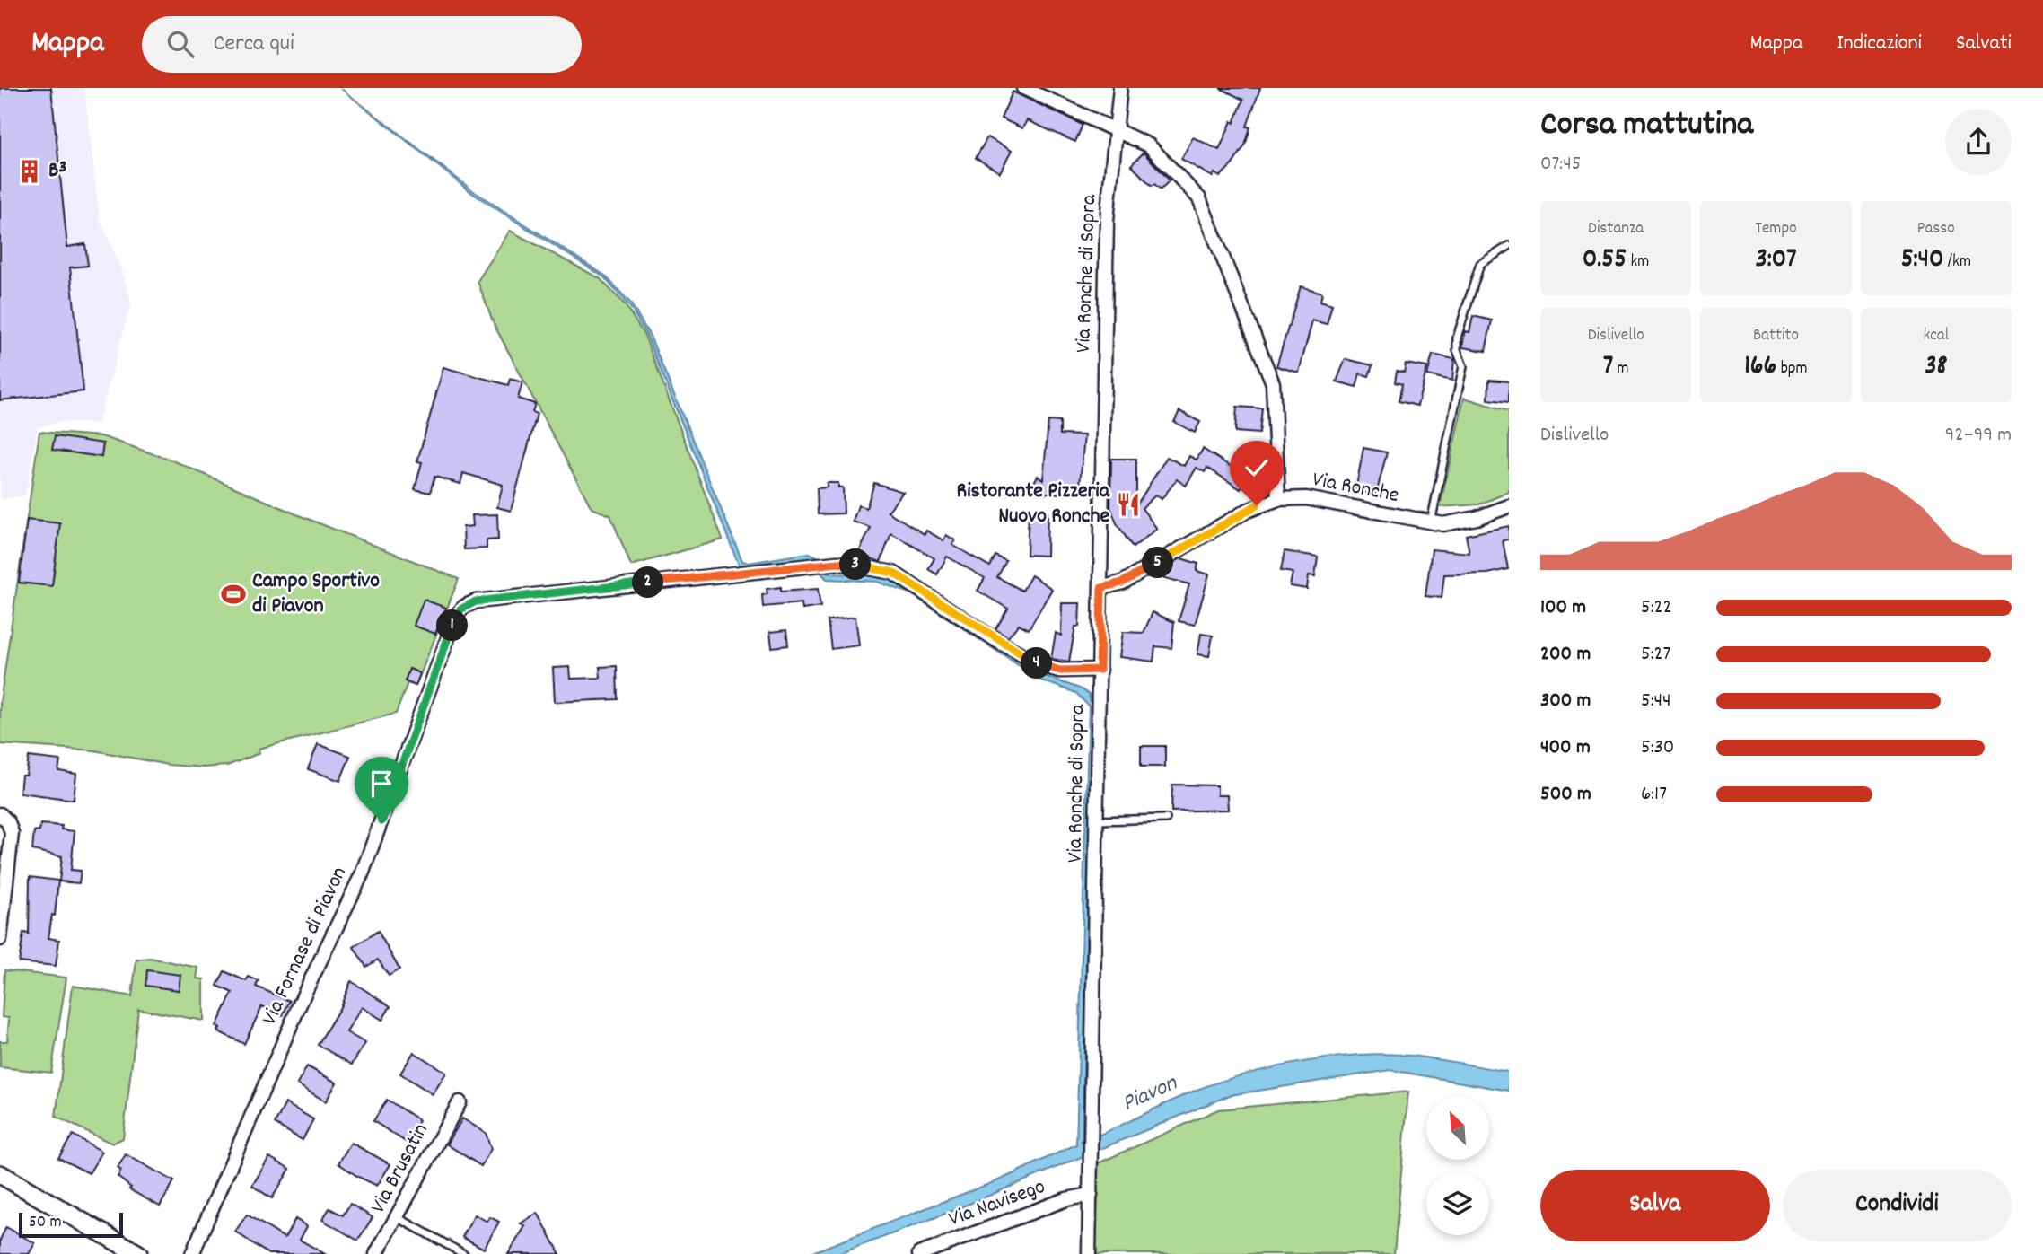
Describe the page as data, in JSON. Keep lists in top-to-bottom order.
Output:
{
  "streets": {
    "street": [
      "Via Ronche di Sopra",
      "Via Ronche",
      "Via Fornase di Piavon",
      "Via Brusatin",
      "Via Navisego"
    ]
  },
  "crossings": [
    ["Via Ronche di Sopra", "Via Ronche"],
    ["Via Ronche di Sopra", "Via Fornase di Piavon"],
    ["Via Ronche di Sopra", "Via Navisego"]
  ],
  "water": ["Piavon"],
  "places": {
    "building": ["B³"],
    "restaurant": ["Ristorante Pizzeria Nuovo Ronche"],
    "sports": ["Campo Sportivo di Piavon"]
  },
  "scale_bar": "50 m",
  "north": "top left",
  "page": {
    "header": "Mappa",
    "search": "Cerca qui",
    "nav": ["Mappa", "Indicazioni", "Salvati"],
    "heading": ["Corsa mattutina", "07:45"],
    "stats": [
      ["Distanza", "0.55 km"],
      ["Tempo", "3:07"],
      ["Passo", "5:40 /km"],
      ["Dislivello", "7 m"],
      ["Battito", "166 bpm"],
      ["kcal", "38"]
    ],
    "chart": ["Dislivello", "92–99 m"],
    "pins": [
      "5",
      "3",
      "2",
      "1",
      "4"
    ],
    "list": [
      {
        "name": "100 m",
        "note": "5:22"
      },
      {
        "name": "200 m",
        "note": "5:27"
      },
      {
        "name": "300 m",
        "note": "5:44"
      },
      {
        "name": "400 m",
        "note": "5:30"
      },
      {
        "name": "500 m",
        "note": "6:17"
      }
    ],
    "buttons": ["Salva", "Condividi"],
    "scale": "50 m"
  }
}
